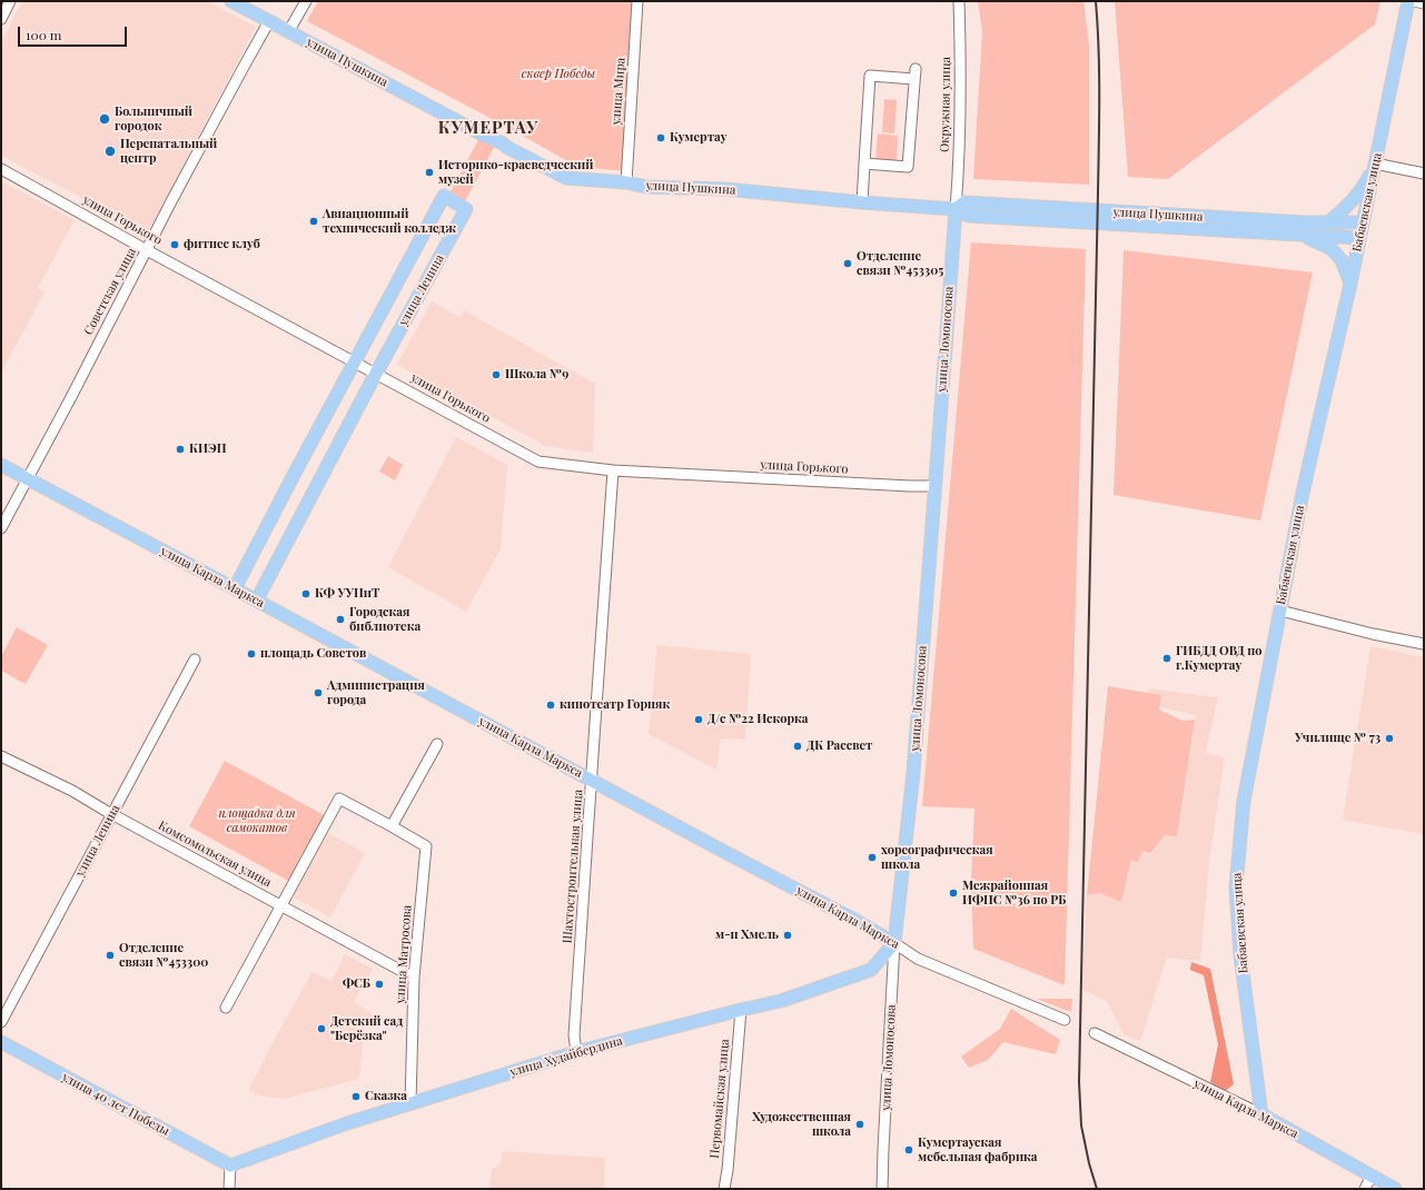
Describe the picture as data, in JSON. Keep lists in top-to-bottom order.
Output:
{
  "streets": {
    "main road": [
      "улица Пушкина",
      "Бабаевская улица",
      "улица Ленина",
      "улица Ломоносова",
      "улица Карла Маркса",
      "улица Худайбердина",
      "улица 40 лет Победы"
    ],
    "street": [
      "улица Мира",
      "Окружная улица",
      "улица Горького",
      "Советская улица",
      "Комсомольская улица",
      "Шахтостроительная улица",
      "улица Матросова",
      "Первомайская улица"
    ]
  },
  "crossings": [
    ["улица Пушкина", "улица Мира"],
    ["улица Пушкина", "Окружная улица"],
    ["улица Пушкина", "Бабаевская улица"],
    ["улица Пушкина", "Советская улица"],
    ["улица Пушкина", "улица Ломоносова"],
    ["Окружная улица", "улица Ломоносова"],
    ["Бабаевская улица", "улица Карла Маркса"],
    ["улица Горького", "улица Ленина"],
    ["улица Горького", "Советская улица"],
    ["улица Горького", "улица Ломоносова"],
    ["улица Горького", "Шахтостроительная улица"],
    ["улица Ленина", "улица Карла Маркса"],
    ["улица Ленина", "Комсомольская улица"],
    ["Советская улица", "улица Карла Маркса"],
    ["улица Ломоносова", "улица Карла Маркса"],
    ["улица Ломоносова", "улица Худайбердина"],
    ["улица Карла Маркса", "Шахтостроительная улица"],
    ["улица Карла Маркса", "улица Худайбердина"],
    ["Комсомольская улица", "улица Матросова"],
    ["Шахтостроительная улица", "улица Худайбердина"],
    ["улица Матросова", "улица Худайбердина"],
    ["улица Худайбердина", "Первомайская улица"],
    ["улица Худайбердина", "улица 40 лет Победы"]
  ],
  "districts": ["КУМЕРТАУ"],
  "parks": ["сквер Победы", "площадка для самокатов"],
  "places": [
    "Больничный городок",
    "Кумертау",
    "Перенатальный центр",
    "Историко-краеведческий музей",
    "Авиационный технический колледж",
    "фитнес клуб",
    "Отделение связи №453305",
    "Школа №9",
    "КИЭП",
    "КФ УУНиТ",
    "Городская библиотека",
    "площадь Советов",
    "ГИБДД ОВД по г.Кумертау",
    "Администрация города",
    "кинотеатр Горняк",
    "Д/с №22 Искорка",
    "Училище № 73",
    "ДК Рассвет",
    "хореографическая школа",
    "Межрайонная ИФНС №36 по РБ",
    "м-н Хмель",
    "Отделение связи №453300",
    "ФСБ",
    "Детский сад \"Берёзка\"",
    "Сказка",
    "Художественная школа",
    "Кумертауская мебельная фабрика"
  ],
  "scale_bar": "100 m"
}
